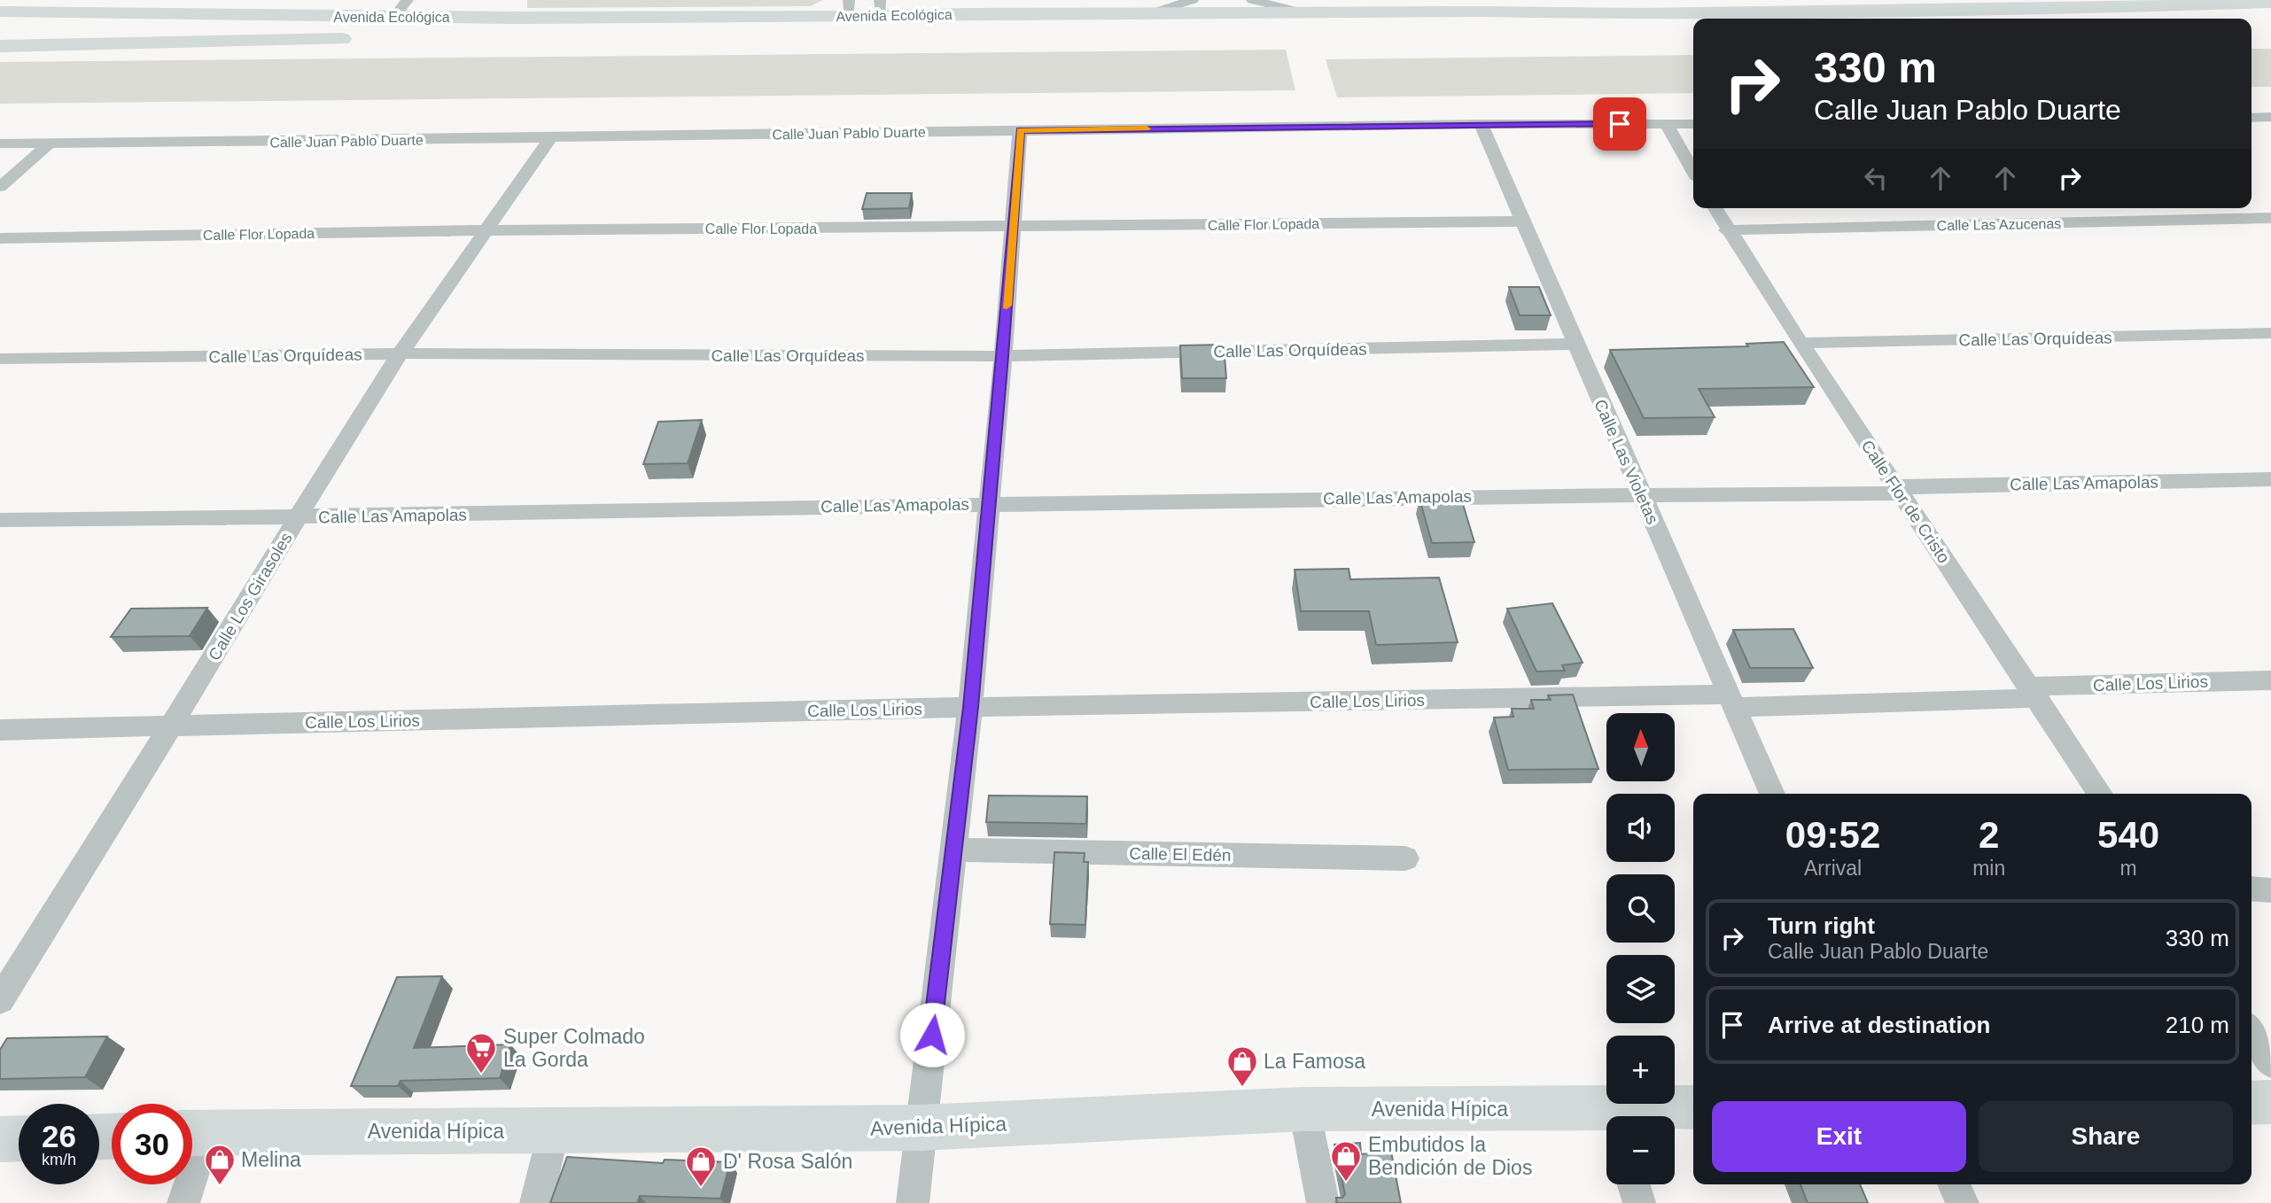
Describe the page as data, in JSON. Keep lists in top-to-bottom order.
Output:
{
  "streets": {
    "main road": ["Avenida Ecológica"],
    "street": [
      "Calle Juan Pablo Duarte",
      "Calle Flor Lopada",
      "Calle Las Azucenas",
      "Calle Las Orquídeas",
      "Calle Las Violetas",
      "Calle Las Amapolas",
      "Calle Flor de Cristo",
      "Calle Los Girasoles",
      "Calle Los Lirios",
      "Calle El Edén",
      "Avenida Hípica"
    ]
  },
  "crossings": [
    ["Calle Juan Pablo Duarte", "Calle Las Violetas"],
    ["Calle Juan Pablo Duarte", "Calle Los Girasoles"],
    ["Calle Flor Lopada", "Calle Las Violetas"],
    ["Calle Flor Lopada", "Calle Los Girasoles"],
    ["Calle Las Azucenas", "Calle Flor de Cristo"],
    ["Calle Las Orquídeas", "Calle Las Violetas"],
    ["Calle Las Orquídeas", "Calle Flor de Cristo"],
    ["Calle Las Orquídeas", "Calle Los Girasoles"],
    ["Calle Las Violetas", "Calle Las Amapolas"],
    ["Calle Las Violetas", "Calle Los Lirios"],
    ["Calle Las Amapolas", "Calle Flor de Cristo"],
    ["Calle Las Amapolas", "Calle Los Girasoles"],
    ["Calle Flor de Cristo", "Calle Los Lirios"],
    ["Calle Los Girasoles", "Calle Los Lirios"]
  ],
  "places": {
    "supermarket": ["Super Colmado La Gorda"],
    "shop": [
      "La Famosa",
      "Embutidos la Bendición de Dios",
      "Melina",
      "D' Rosa Salón"
    ]
  },
  "north": "top",
  "page": {
    "turn": ["330 m", "Calle Juan Pablo Duarte"],
    "map_buttons": ["+", "−"],
    "eta": [
      "09:52",
      "Arrival",
      "2",
      "min",
      "540",
      "m"
    ],
    "list": [
      {
        "name": "Turn right",
        "note": "Calle Juan Pablo Duarte",
        "value": "330 m"
      },
      {
        "name": "Arrive at destination",
        "value": "210 m"
      }
    ],
    "buttons": ["Exit", "Share"],
    "speed": "26 km/h",
    "limit": "30"
  }
}
